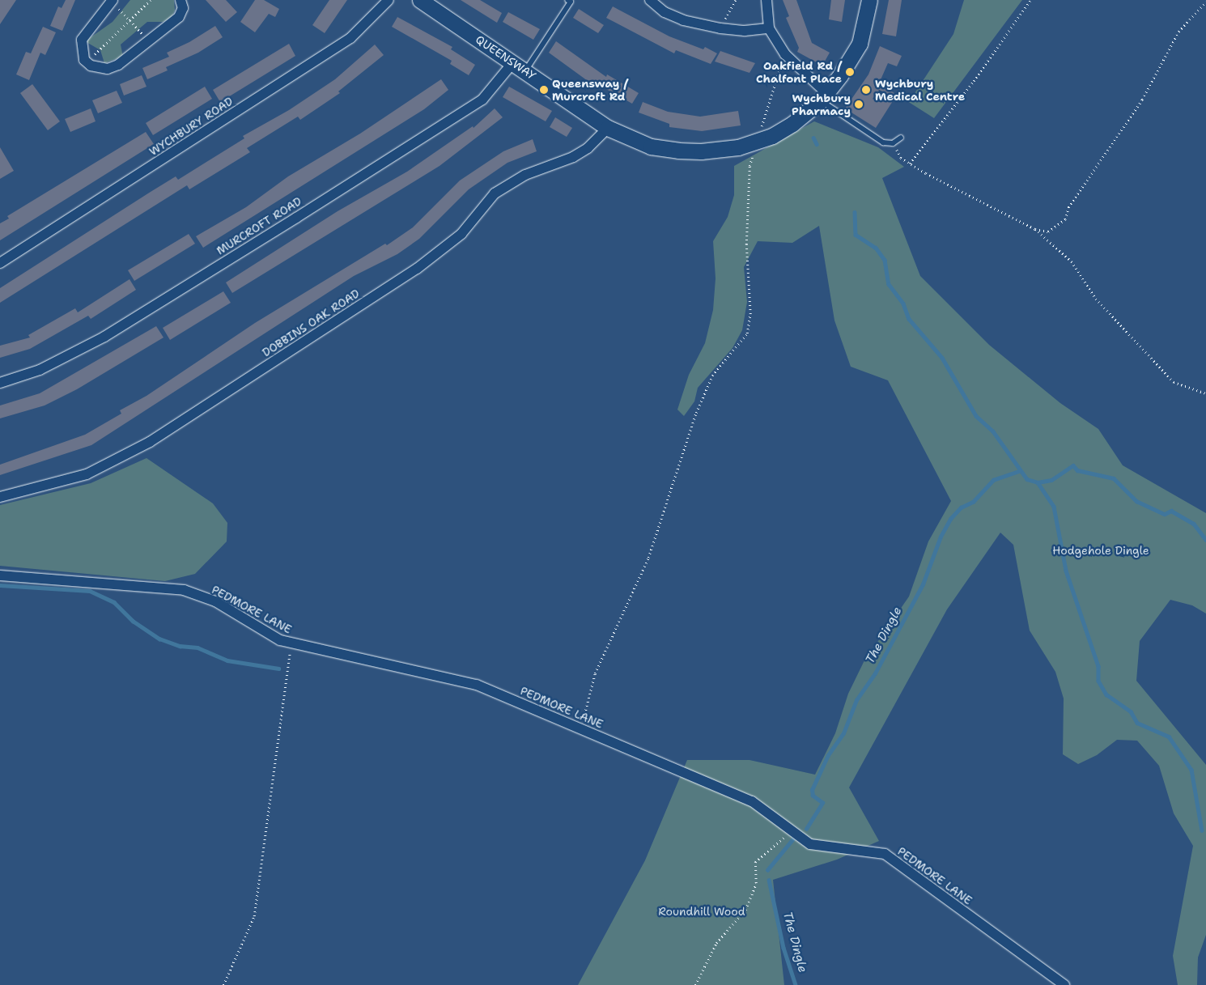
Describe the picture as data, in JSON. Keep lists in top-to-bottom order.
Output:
{
  "streets": {
    "street": [
      "QUEENSWAY",
      "WYCHBURY ROAD",
      "MURCROFT ROAD",
      "DOBBINS OAK ROAD",
      "PEDMORE LANE"
    ]
  },
  "crossings": [
    ["QUEENSWAY", "MURCROFT ROAD"],
    ["QUEENSWAY", "DOBBINS OAK ROAD"]
  ],
  "water": ["The Dingle"],
  "parks": ["Hodgehole Dingle", "Roundhill Wood"],
  "places": [
    "Oakfield Rd / Chalfont Place",
    "Queensway / Murcroft Rd",
    "Wychbury Medical Centre",
    "Wychbury Pharmacy"
  ]
}
